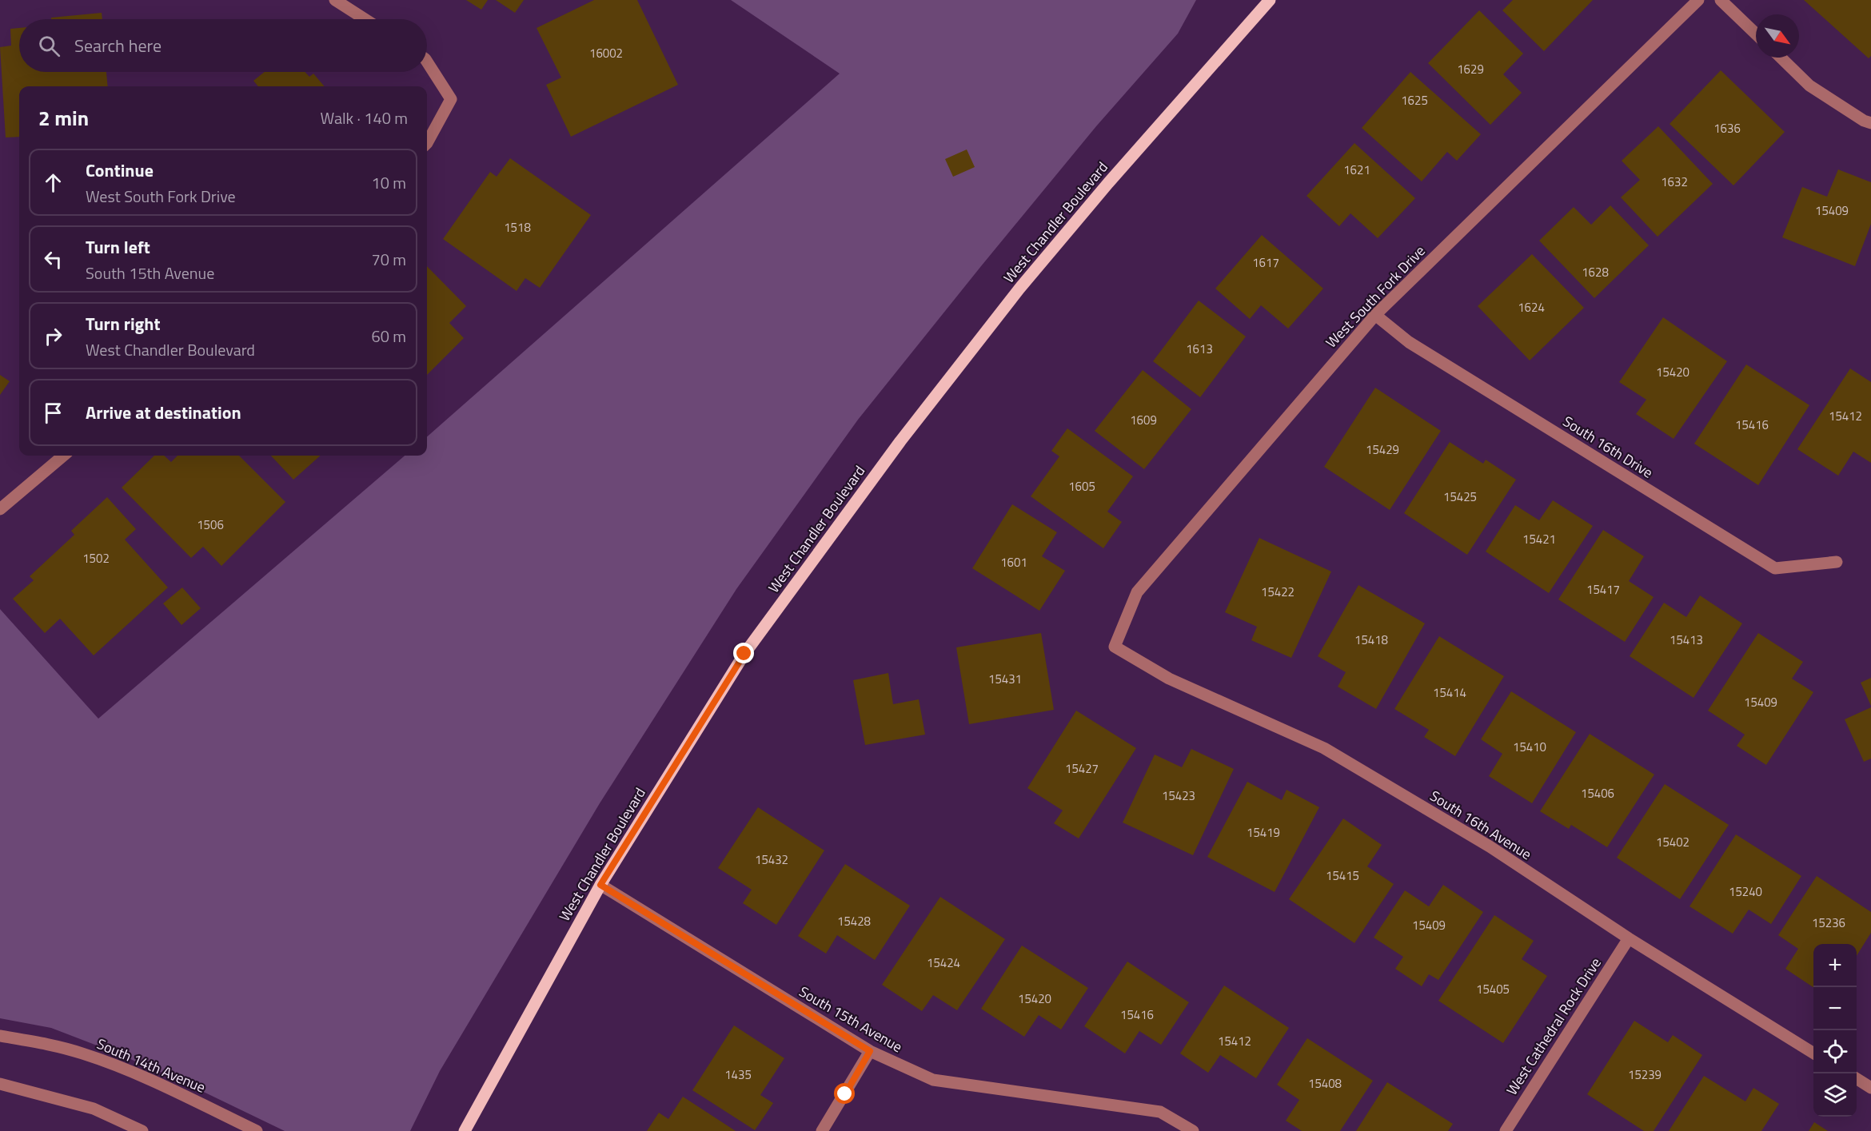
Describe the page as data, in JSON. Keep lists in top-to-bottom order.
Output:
{
  "streets": {
    "main road": ["West Chandler Boulevard"],
    "street": [
      "West South Fork Drive",
      "South 16th Drive",
      "South 16th Avenue",
      "South 15th Avenue",
      "West Cathedral Rock Drive",
      "South 14th Avenue"
    ]
  },
  "crossings": [
    ["West Chandler Boulevard", "South 15th Avenue"],
    ["West South Fork Drive", "South 16th Drive"],
    ["West South Fork Drive", "South 16th Avenue"],
    ["South 16th Avenue", "West Cathedral Rock Drive"]
  ],
  "house_numbers": [
    "16002",
    "1629",
    "1625",
    "1636",
    "1621",
    "1632",
    "15409",
    "1518",
    "1617",
    "1628",
    "1624",
    "1613",
    "15420",
    "15412",
    "1609",
    "15416",
    "15429",
    "1605",
    "15425",
    "1506",
    "15421",
    "1502",
    "1601",
    "15417",
    "15422",
    "15418",
    "15413",
    "15431",
    "15414",
    "15409",
    "15410",
    "15427",
    "15406",
    "15423",
    "15419",
    "15402",
    "15432",
    "15415",
    "15240",
    "15428",
    "15236",
    "15409",
    "15424",
    "15405",
    "15420",
    "15416",
    "15412",
    "1435",
    "15239",
    "15408"
  ],
  "north": "bottom right",
  "page": {
    "search": "Search here",
    "heading": ["2 min", "Walk · 140 m"],
    "list": [
      ["Continue", "West South Fork Drive", "10 m"],
      ["Turn left", "South 15th Avenue", "70 m"],
      ["Turn right", "West Chandler Boulevard", "60 m"],
      "Arrive at destination"
    ],
    "map_buttons": ["+", "−"]
  }
}
